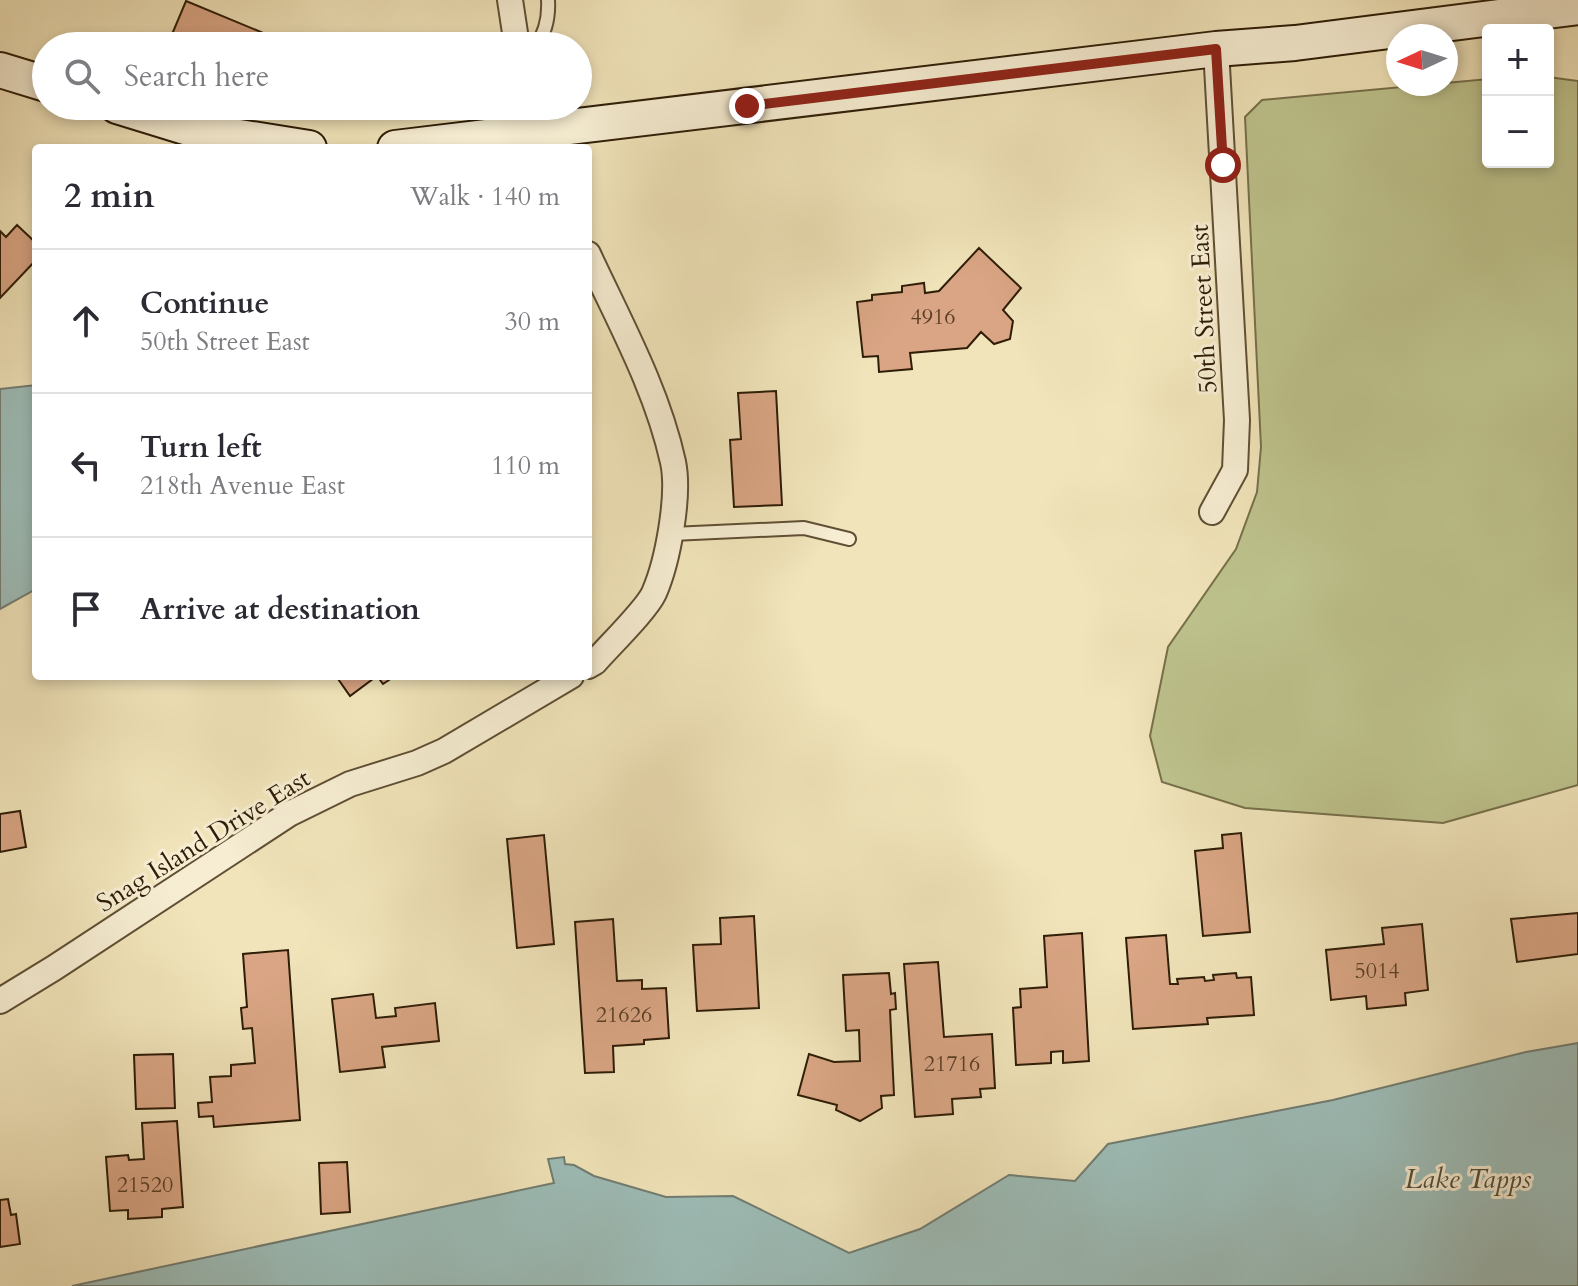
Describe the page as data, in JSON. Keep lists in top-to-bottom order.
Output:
{
  "streets": {
    "street": ["50th Street East", "Snag Island Drive East"]
  },
  "water": ["Lake Tapps"],
  "house_numbers": [
    "4916",
    "5014",
    "21626",
    "21716",
    "21520"
  ],
  "north": "left",
  "page": {
    "map_buttons": ["+", "−"],
    "search": "Search here",
    "heading": ["2 min", "Walk · 140 m"],
    "list": [
      ["Continue", "50th Street East", "30 m"],
      ["Turn left", "218th Avenue East", "110 m"],
      "Arrive at destination"
    ]
  }
}
